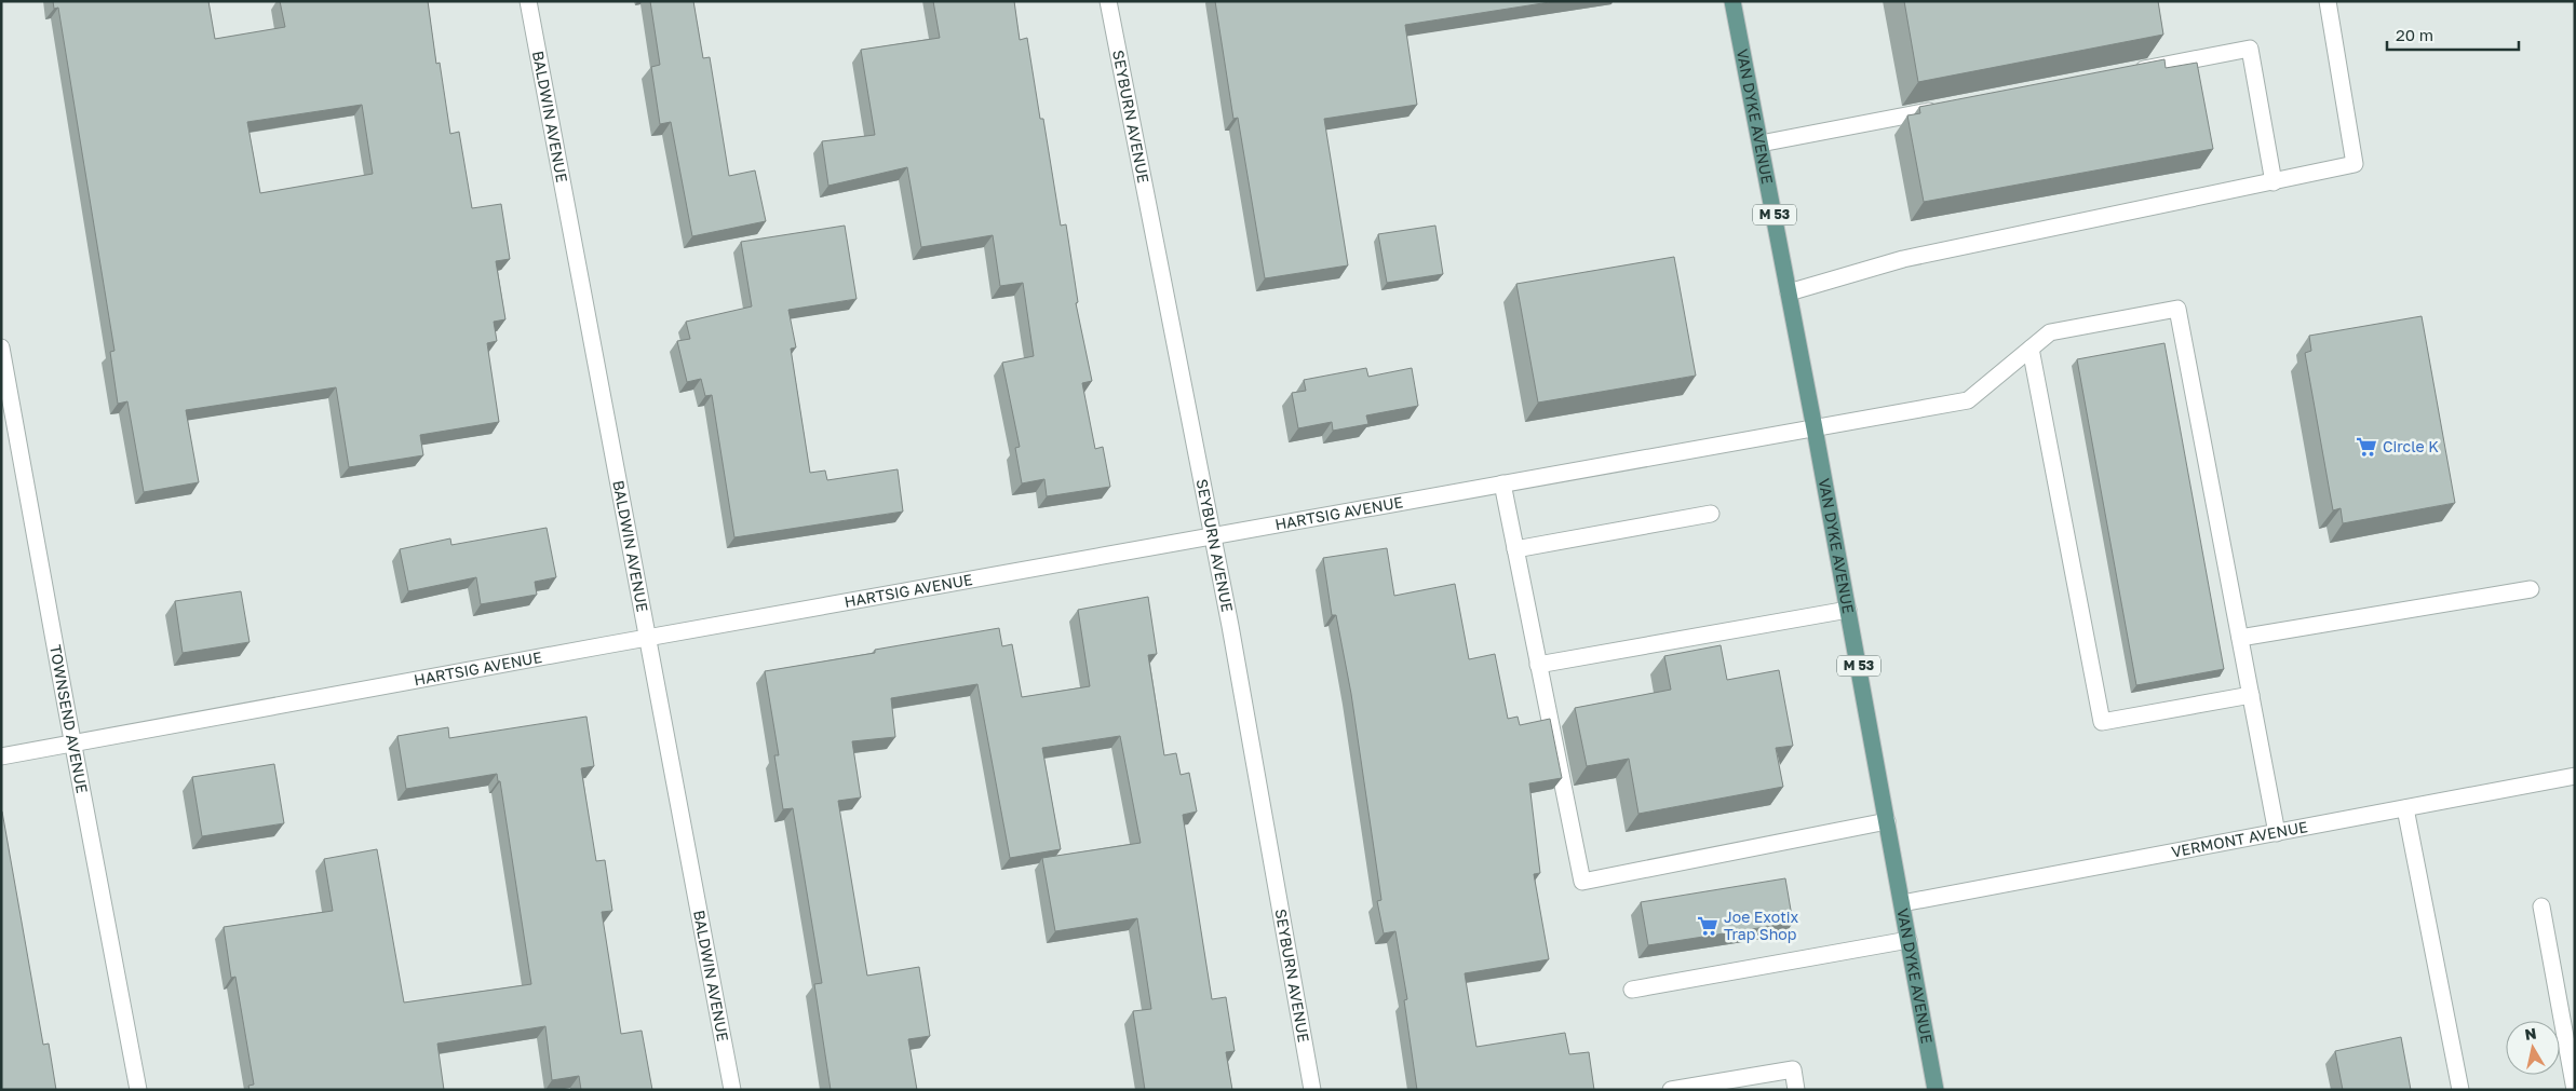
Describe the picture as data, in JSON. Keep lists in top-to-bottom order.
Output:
{
  "streets": {
    "main road": ["VAN DYKE AVENUE", "M 53"],
    "street": [
      "BALDWIN AVENUE",
      "SEYBURN AVENUE",
      "HARTSIG AVENUE",
      "TOWNSEND AVENUE",
      "VERMONT AVENUE"
    ]
  },
  "crossings": [
    ["BALDWIN AVENUE", "HARTSIG AVENUE"],
    ["SEYBURN AVENUE", "HARTSIG AVENUE"],
    ["VAN DYKE AVENUE", "HARTSIG AVENUE"],
    ["VAN DYKE AVENUE", "VERMONT AVENUE"],
    ["HARTSIG AVENUE", "TOWNSEND AVENUE"]
  ],
  "places": {
    "supermarket": ["Circle K", "Joe Exotix Trap Shop"]
  },
  "scale_bar": "20 m",
  "north": "top"
}
